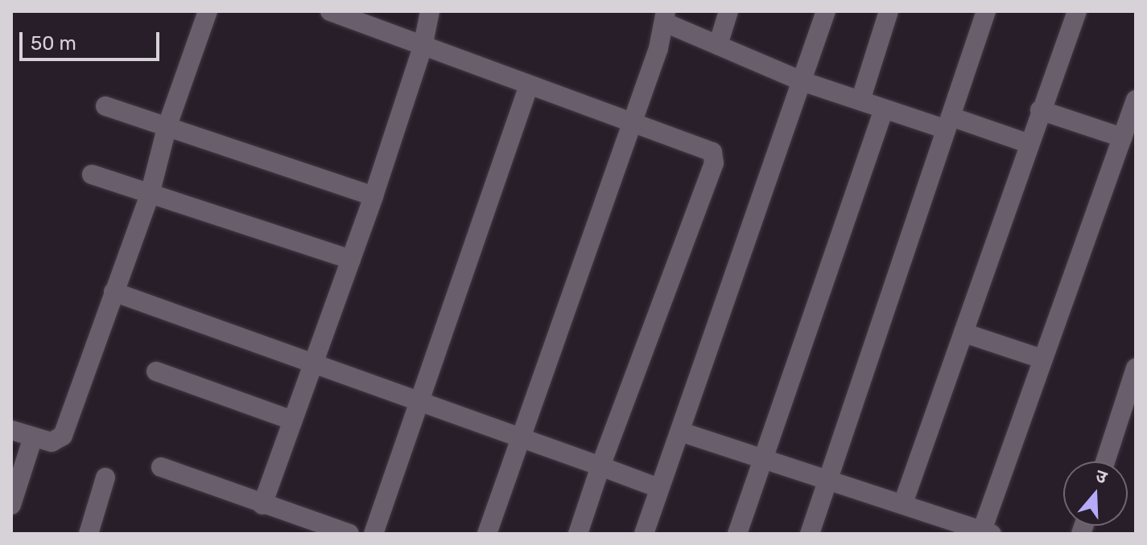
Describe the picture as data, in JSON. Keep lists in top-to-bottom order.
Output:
{
  "scale_bar": "50 m",
  "north": "top"
}
